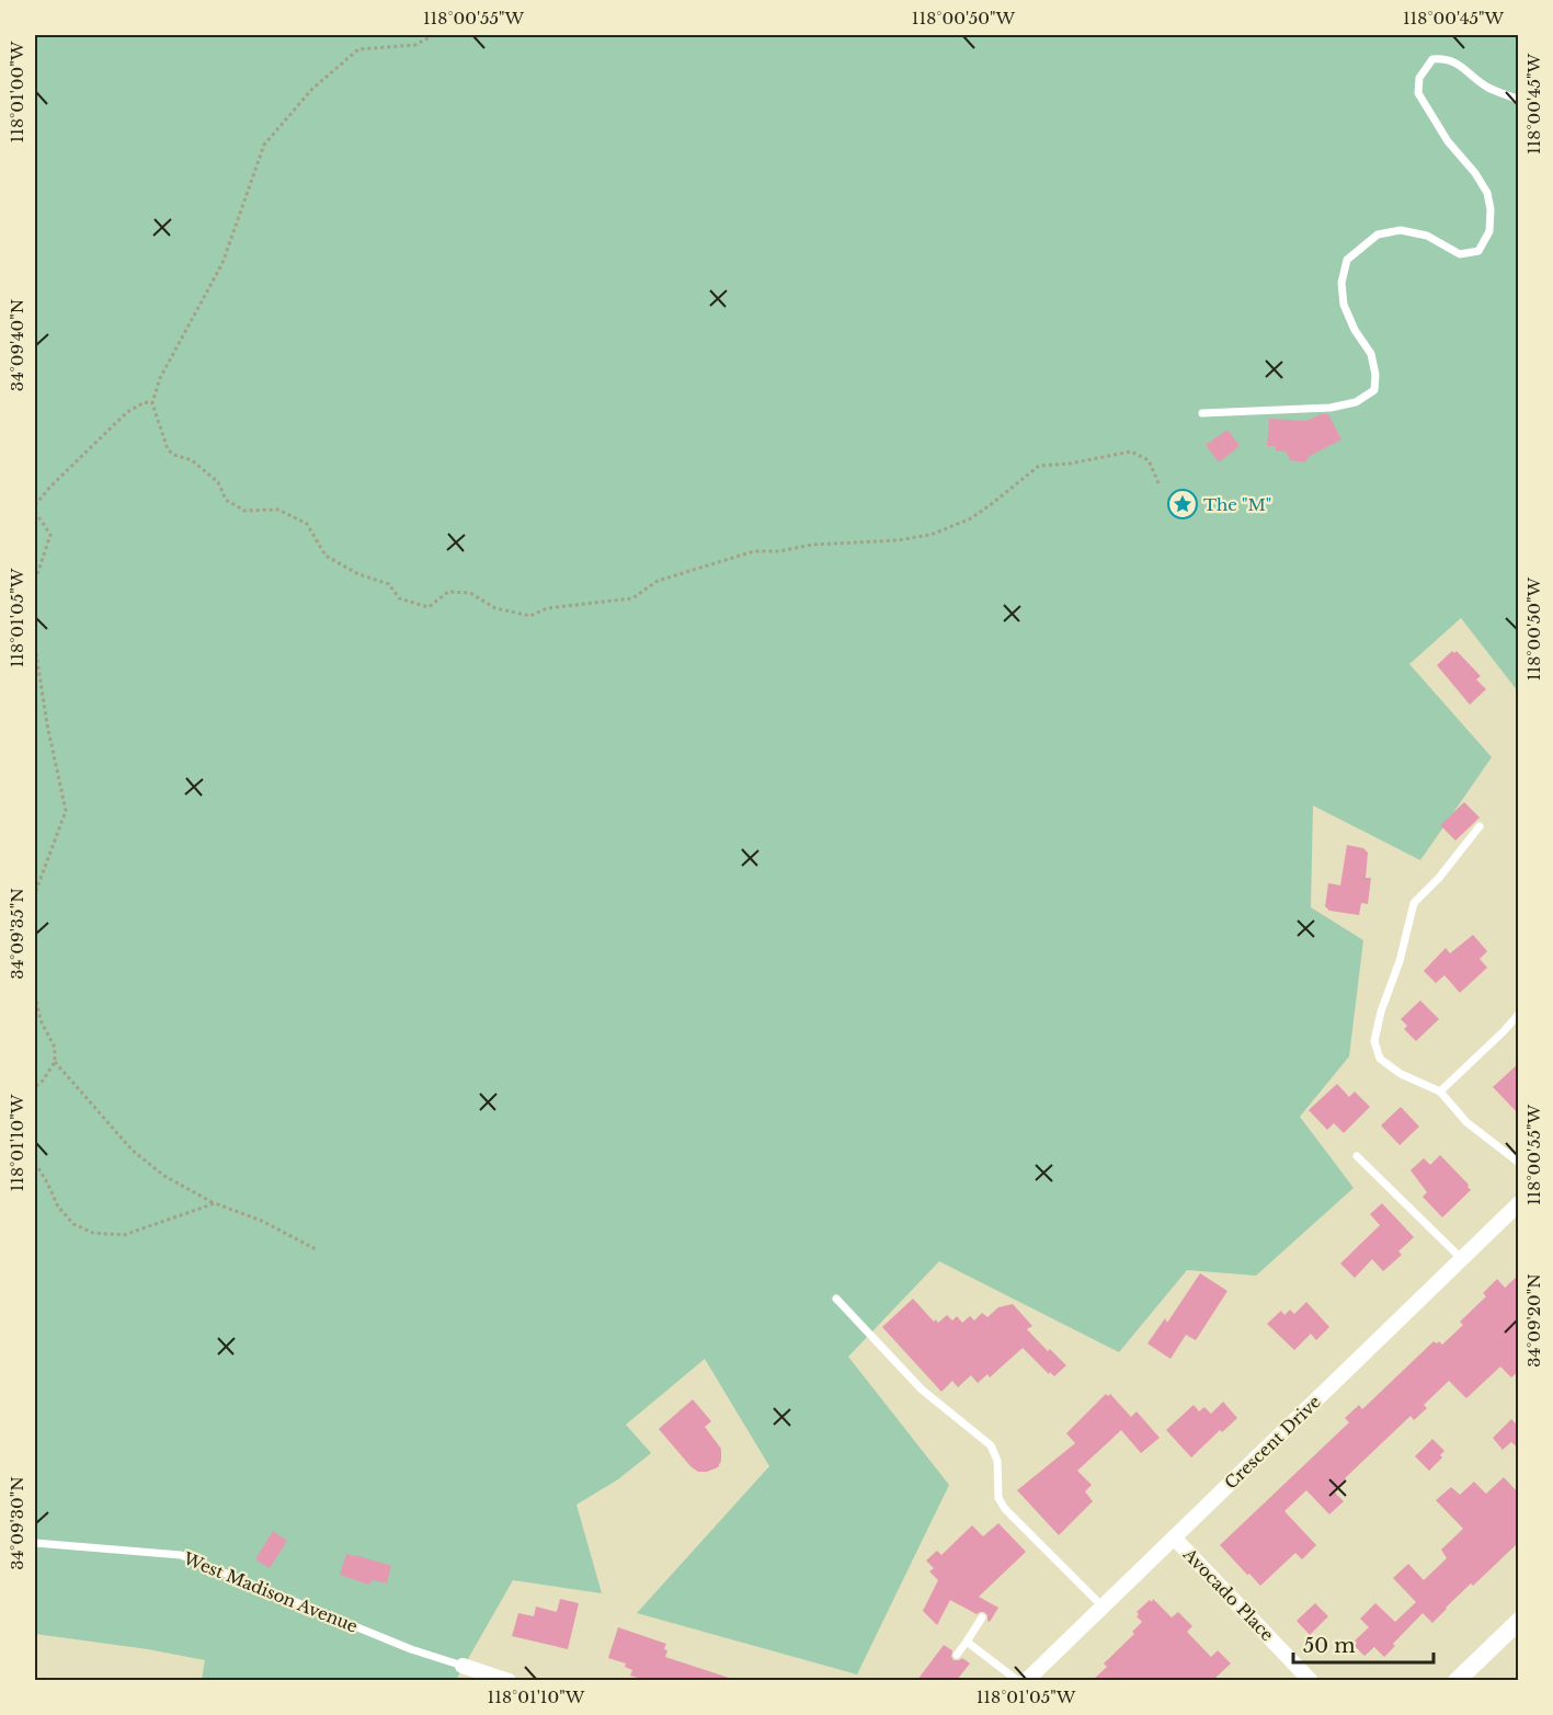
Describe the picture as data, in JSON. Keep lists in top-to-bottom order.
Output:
{
  "streets": {
    "street": ["Crescent Drive", "Avocado Place"],
    "lane": ["West Madison Avenue"]
  },
  "crossings": [
    ["Crescent Drive", "Avocado Place"]
  ],
  "places": {
    "place": ["The \"M\""]
  },
  "scale_bar": "50 m",
  "coordinates": [
    "118°00'55\"W",
    "118°00'50\"W",
    "118°00'45\"W",
    "118°01'00\"W",
    "34°09'40\"N",
    "118°01'05\"W",
    "34°09'35\"N",
    "118°01'10\"W",
    "34°09'20\"N",
    "34°09'30\"N"
  ]
}
